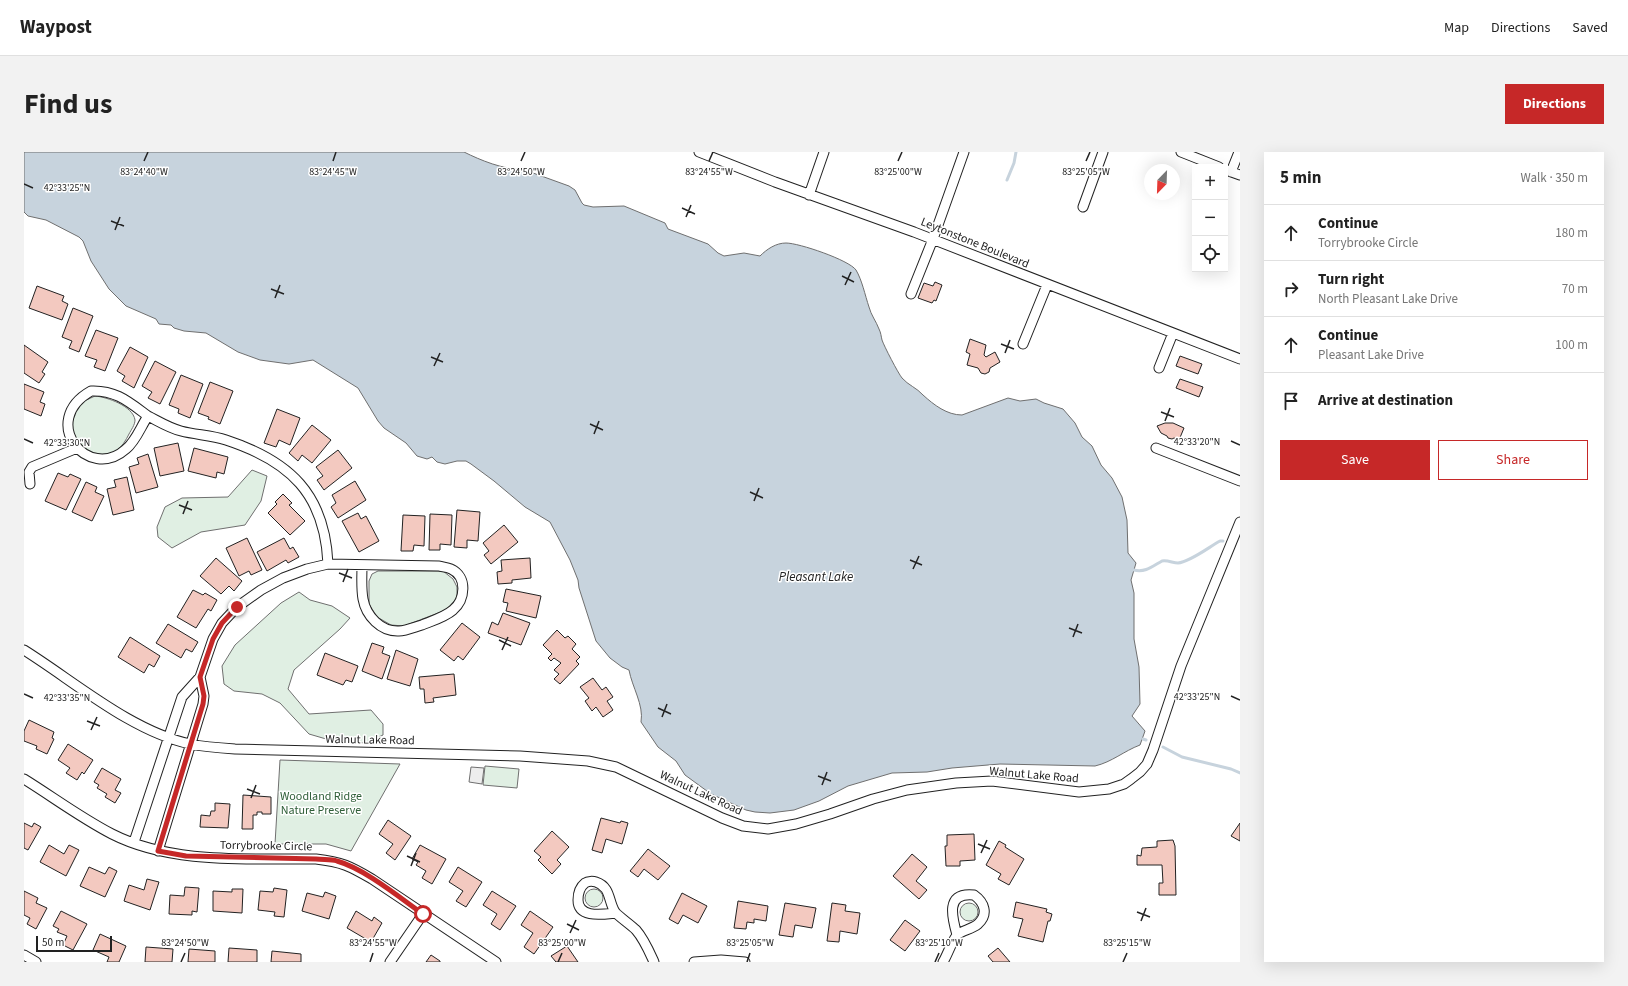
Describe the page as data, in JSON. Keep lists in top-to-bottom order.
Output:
{
  "streets": {
    "street": ["Leytonstone Boulevard", "Walnut Lake Road", "Torrybrooke Circle"]
  },
  "water": ["Pleasant Lake"],
  "parks": ["Woodland Ridge Nature Preserve"],
  "scale_bar": "50 m",
  "north": "bottom left",
  "page": {
    "header": "Waypost",
    "nav": ["Map", "Directions", "Saved"],
    "title": "Find us",
    "buttons": [
      "Directions",
      ["Save", "Share"]
    ],
    "heading": ["5 min", "Walk · 350 m"],
    "map_buttons": ["+", "−"],
    "list": [
      ["Continue", "Torrybrooke Circle", "180 m"],
      ["Turn right", "North Pleasant Lake Drive", "70 m"],
      ["Continue", "Pleasant Lake Drive", "100 m"],
      "Arrive at destination"
    ],
    "scale": "50 m"
  },
  "coordinates": [
    "83°24'40\"W",
    "83°24'45\"W",
    "83°24'55\"W",
    "83°24'50\"W",
    "83°25'00\"W",
    "83°25'05\"W",
    "42°33'25\"N",
    "42°33'20\"N",
    "42°33'30\"N",
    "42°33'35\"N",
    "83°25'10\"W",
    "83°25'15\"W"
  ]
}
